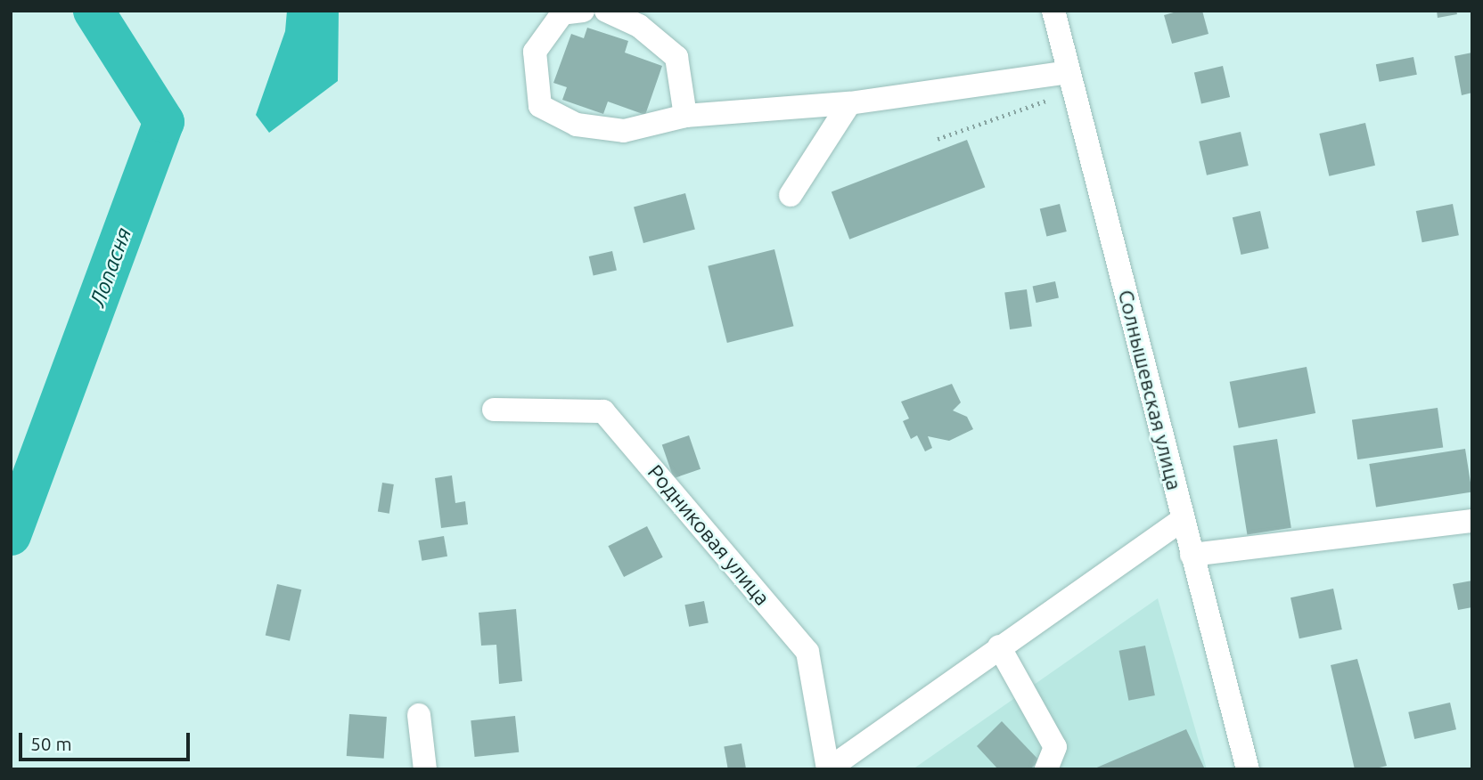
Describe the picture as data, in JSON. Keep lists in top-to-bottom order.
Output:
{
  "streets": {
    "street": ["Солнышевская улица", "Родниковая улица"]
  },
  "water": ["Лопасня"],
  "scale_bar": "50 m"
}
